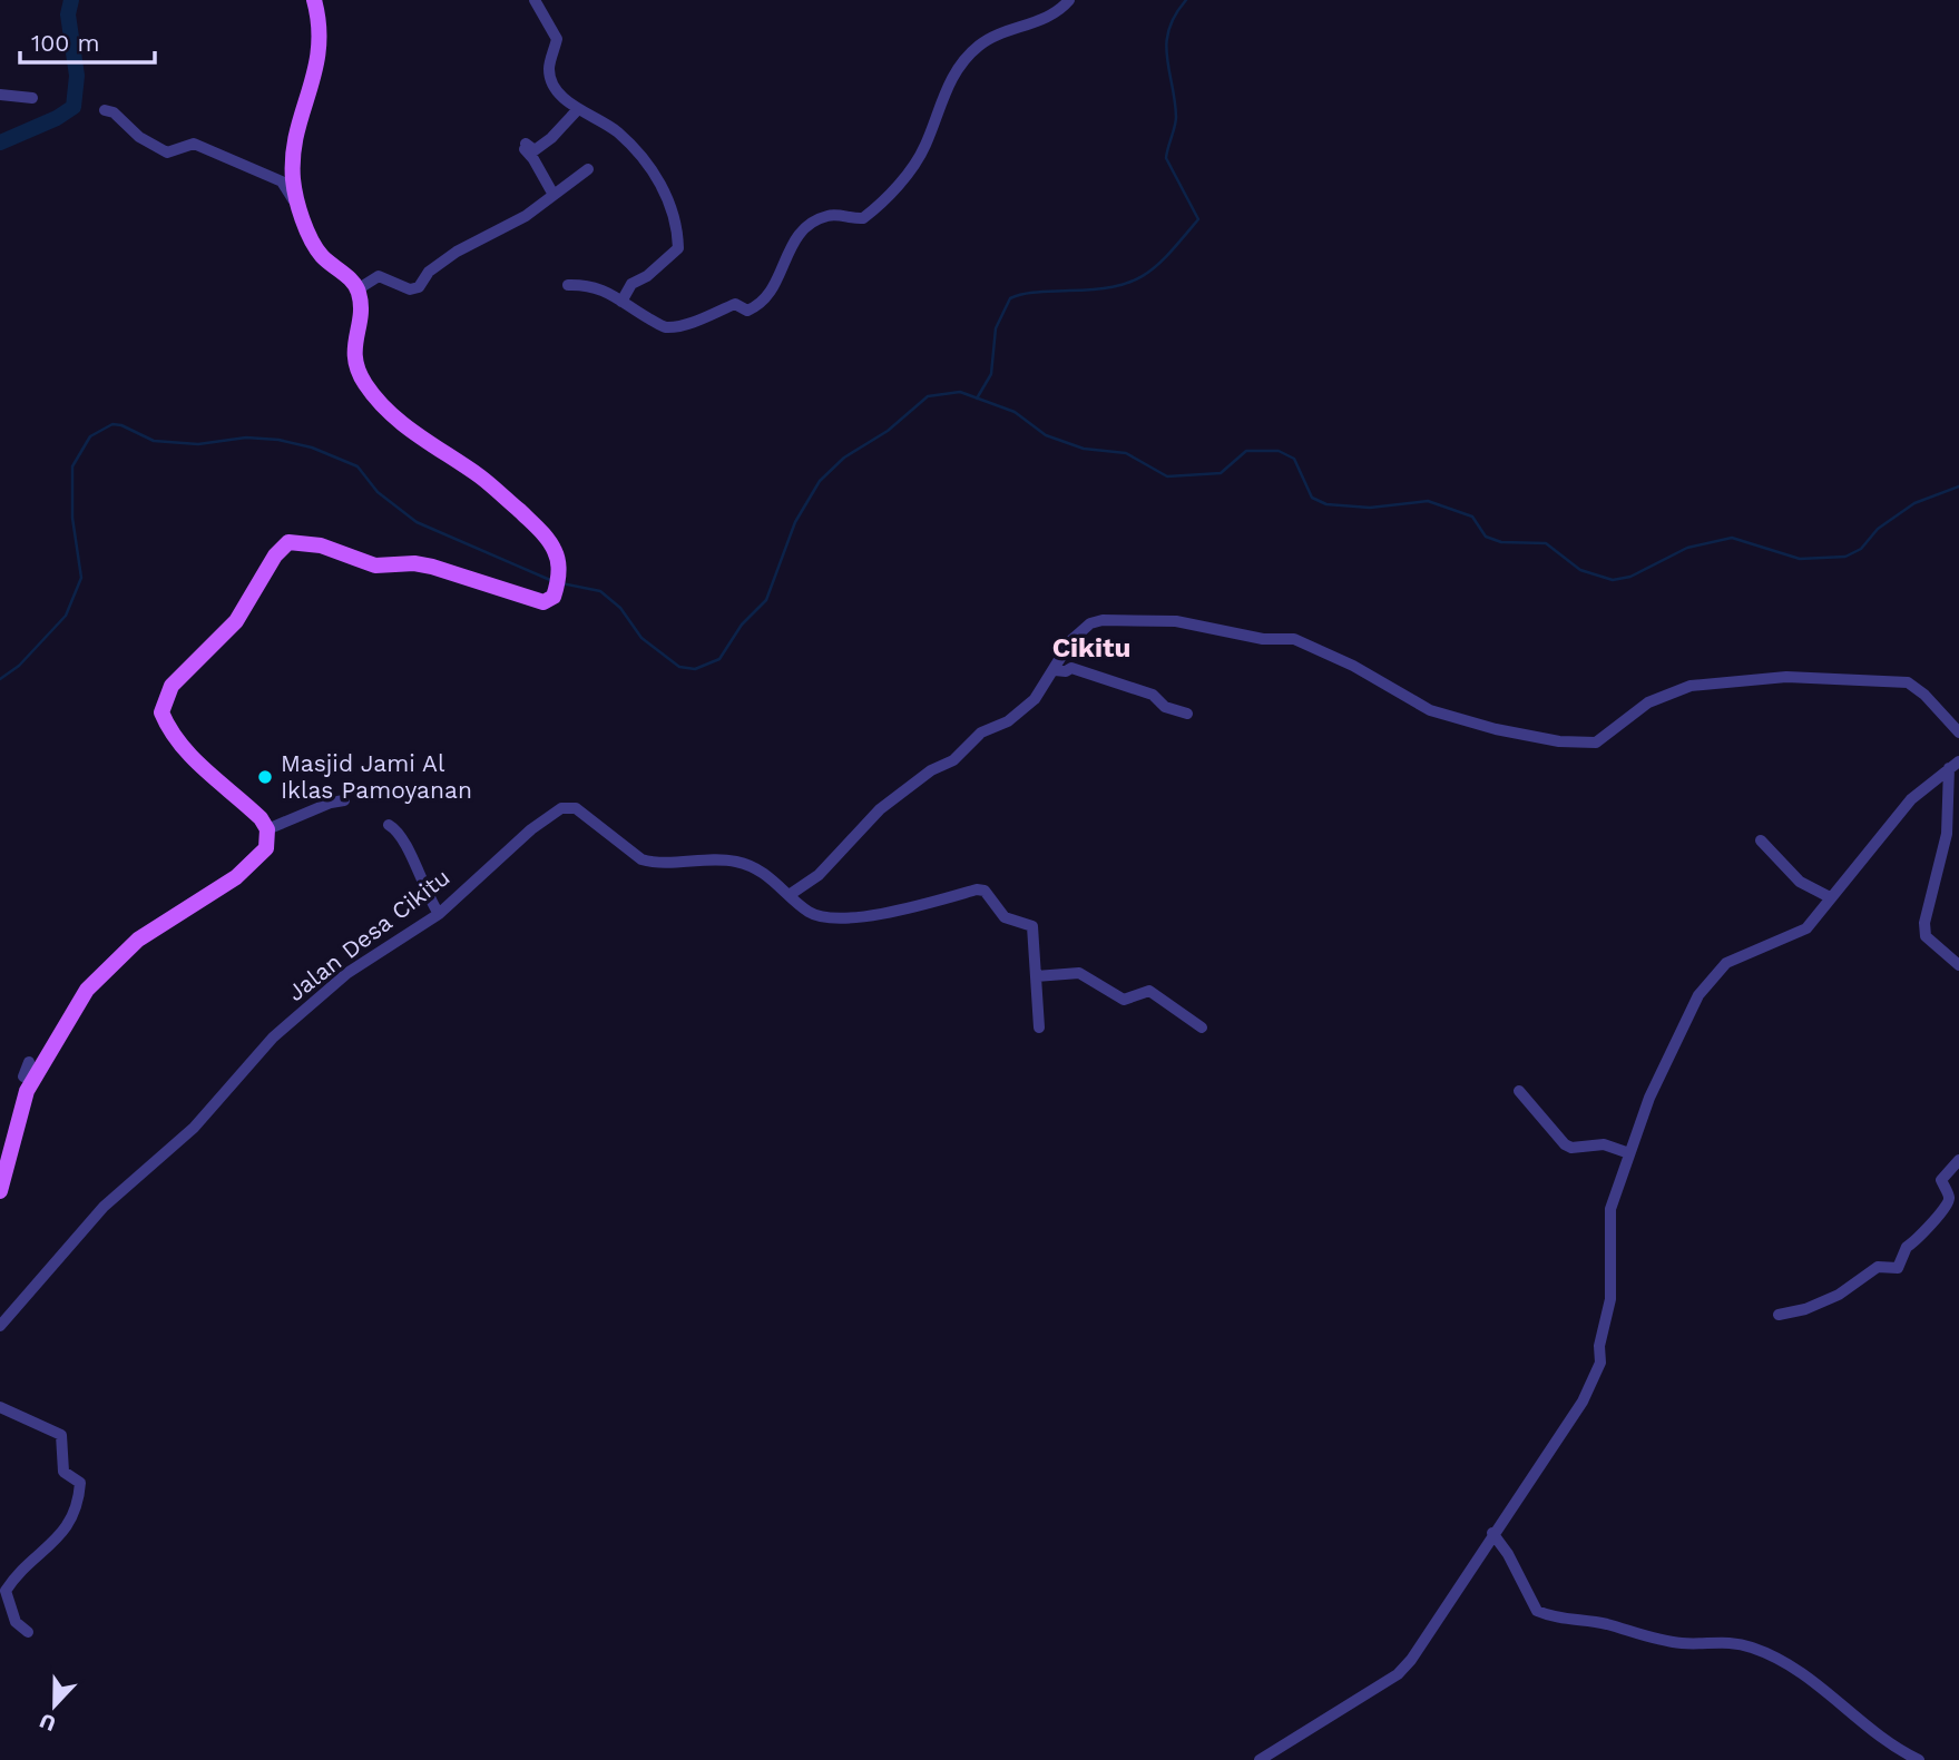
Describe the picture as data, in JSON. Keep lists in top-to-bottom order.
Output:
{
  "streets": {
    "street": ["Jalan Desa Cikitu"]
  },
  "districts": ["Cikitu"],
  "places": ["Masjid Jami Al Iklas Pamoyanan"],
  "scale_bar": "100 m",
  "north": "bottom"
}
